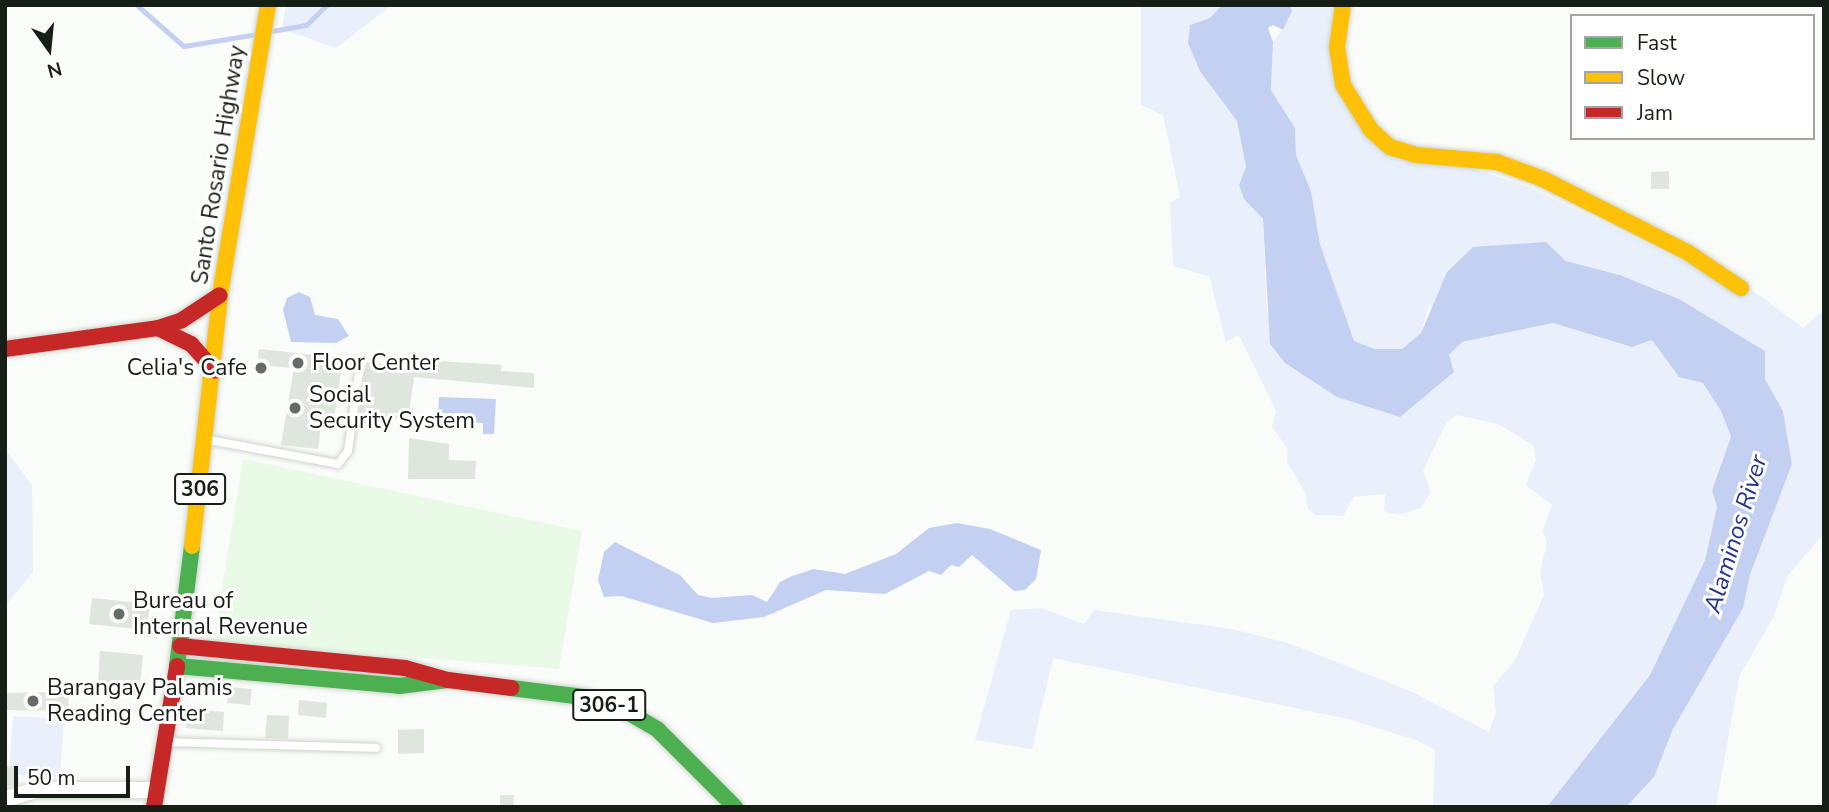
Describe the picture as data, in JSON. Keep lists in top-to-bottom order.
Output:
{
  "streets": {
    "main road": ["Santo Rosario Highway", "306", "306-1"]
  },
  "crossings": [
    ["Santo Rosario Highway", "306"],
    ["306", "306-1"]
  ],
  "water": ["Alaminos River"],
  "places": [
    "Floor Center",
    "Celia's Cafe",
    "Social Security System",
    "Bureau of Internal Revenue",
    "Barangay Palamis Reading Center"
  ],
  "legend": ["Fast", "Slow", "Jam"],
  "scale_bar": "50 m",
  "north": "bottom"
}
